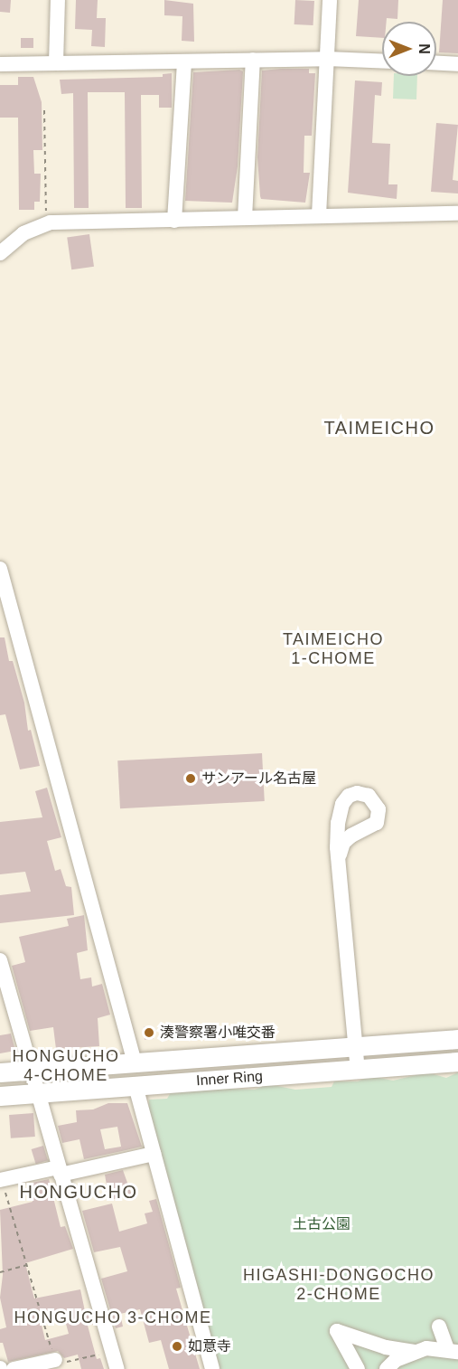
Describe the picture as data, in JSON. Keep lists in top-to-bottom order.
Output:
{
  "streets": {
    "main road": ["Inner Ring"]
  },
  "districts": [
    "TAIMEICHO",
    "TAIMEICHO 1-CHOME",
    "HONGUCHO 4-CHOME",
    "HONGUCHO",
    "HIGASHI-DONGOCHO 2-CHOME",
    "HONGUCHO 3-CHOME"
  ],
  "parks": ["土古公園"],
  "places": ["サンアール名古屋", "湊警察署小唯交番", "如意寺"],
  "north": "right"
}
